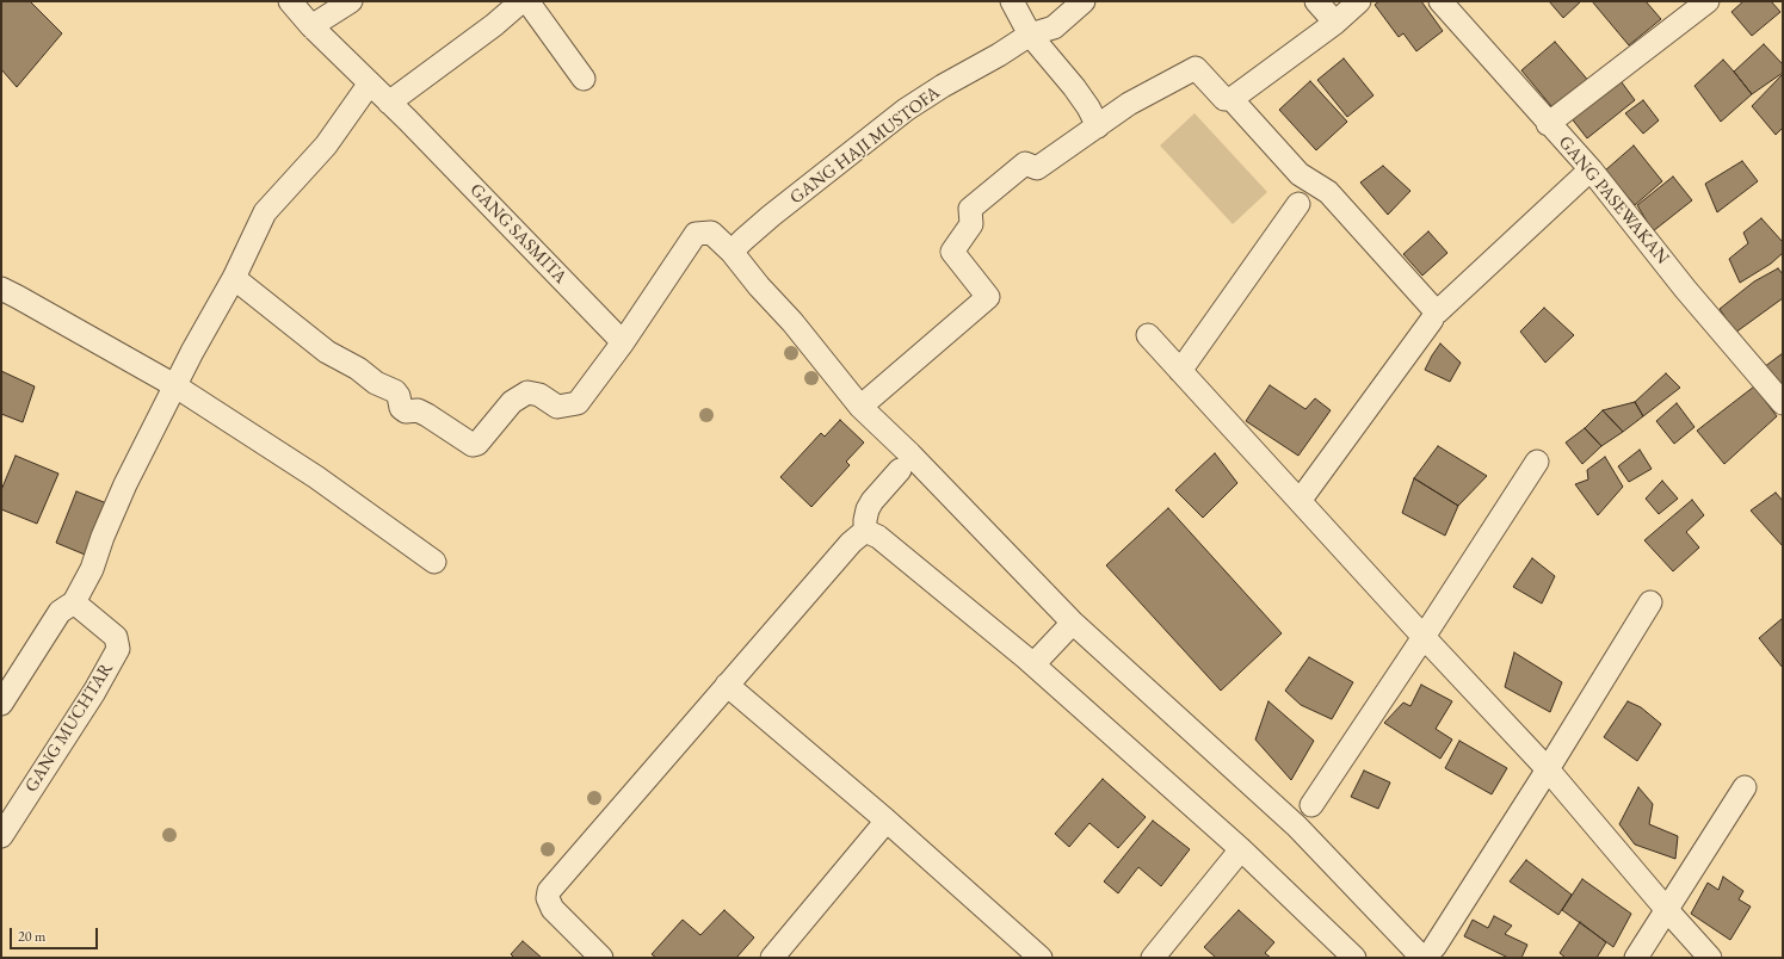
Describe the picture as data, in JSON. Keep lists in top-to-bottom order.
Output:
{
  "streets": {
    "street": [
      "GANG HAJI MUSTOFA",
      "GANG PASEWAKAN",
      "GANG SASMITA",
      "GANG MUCHTAR"
    ]
  },
  "scale_bar": "20 m"
}
